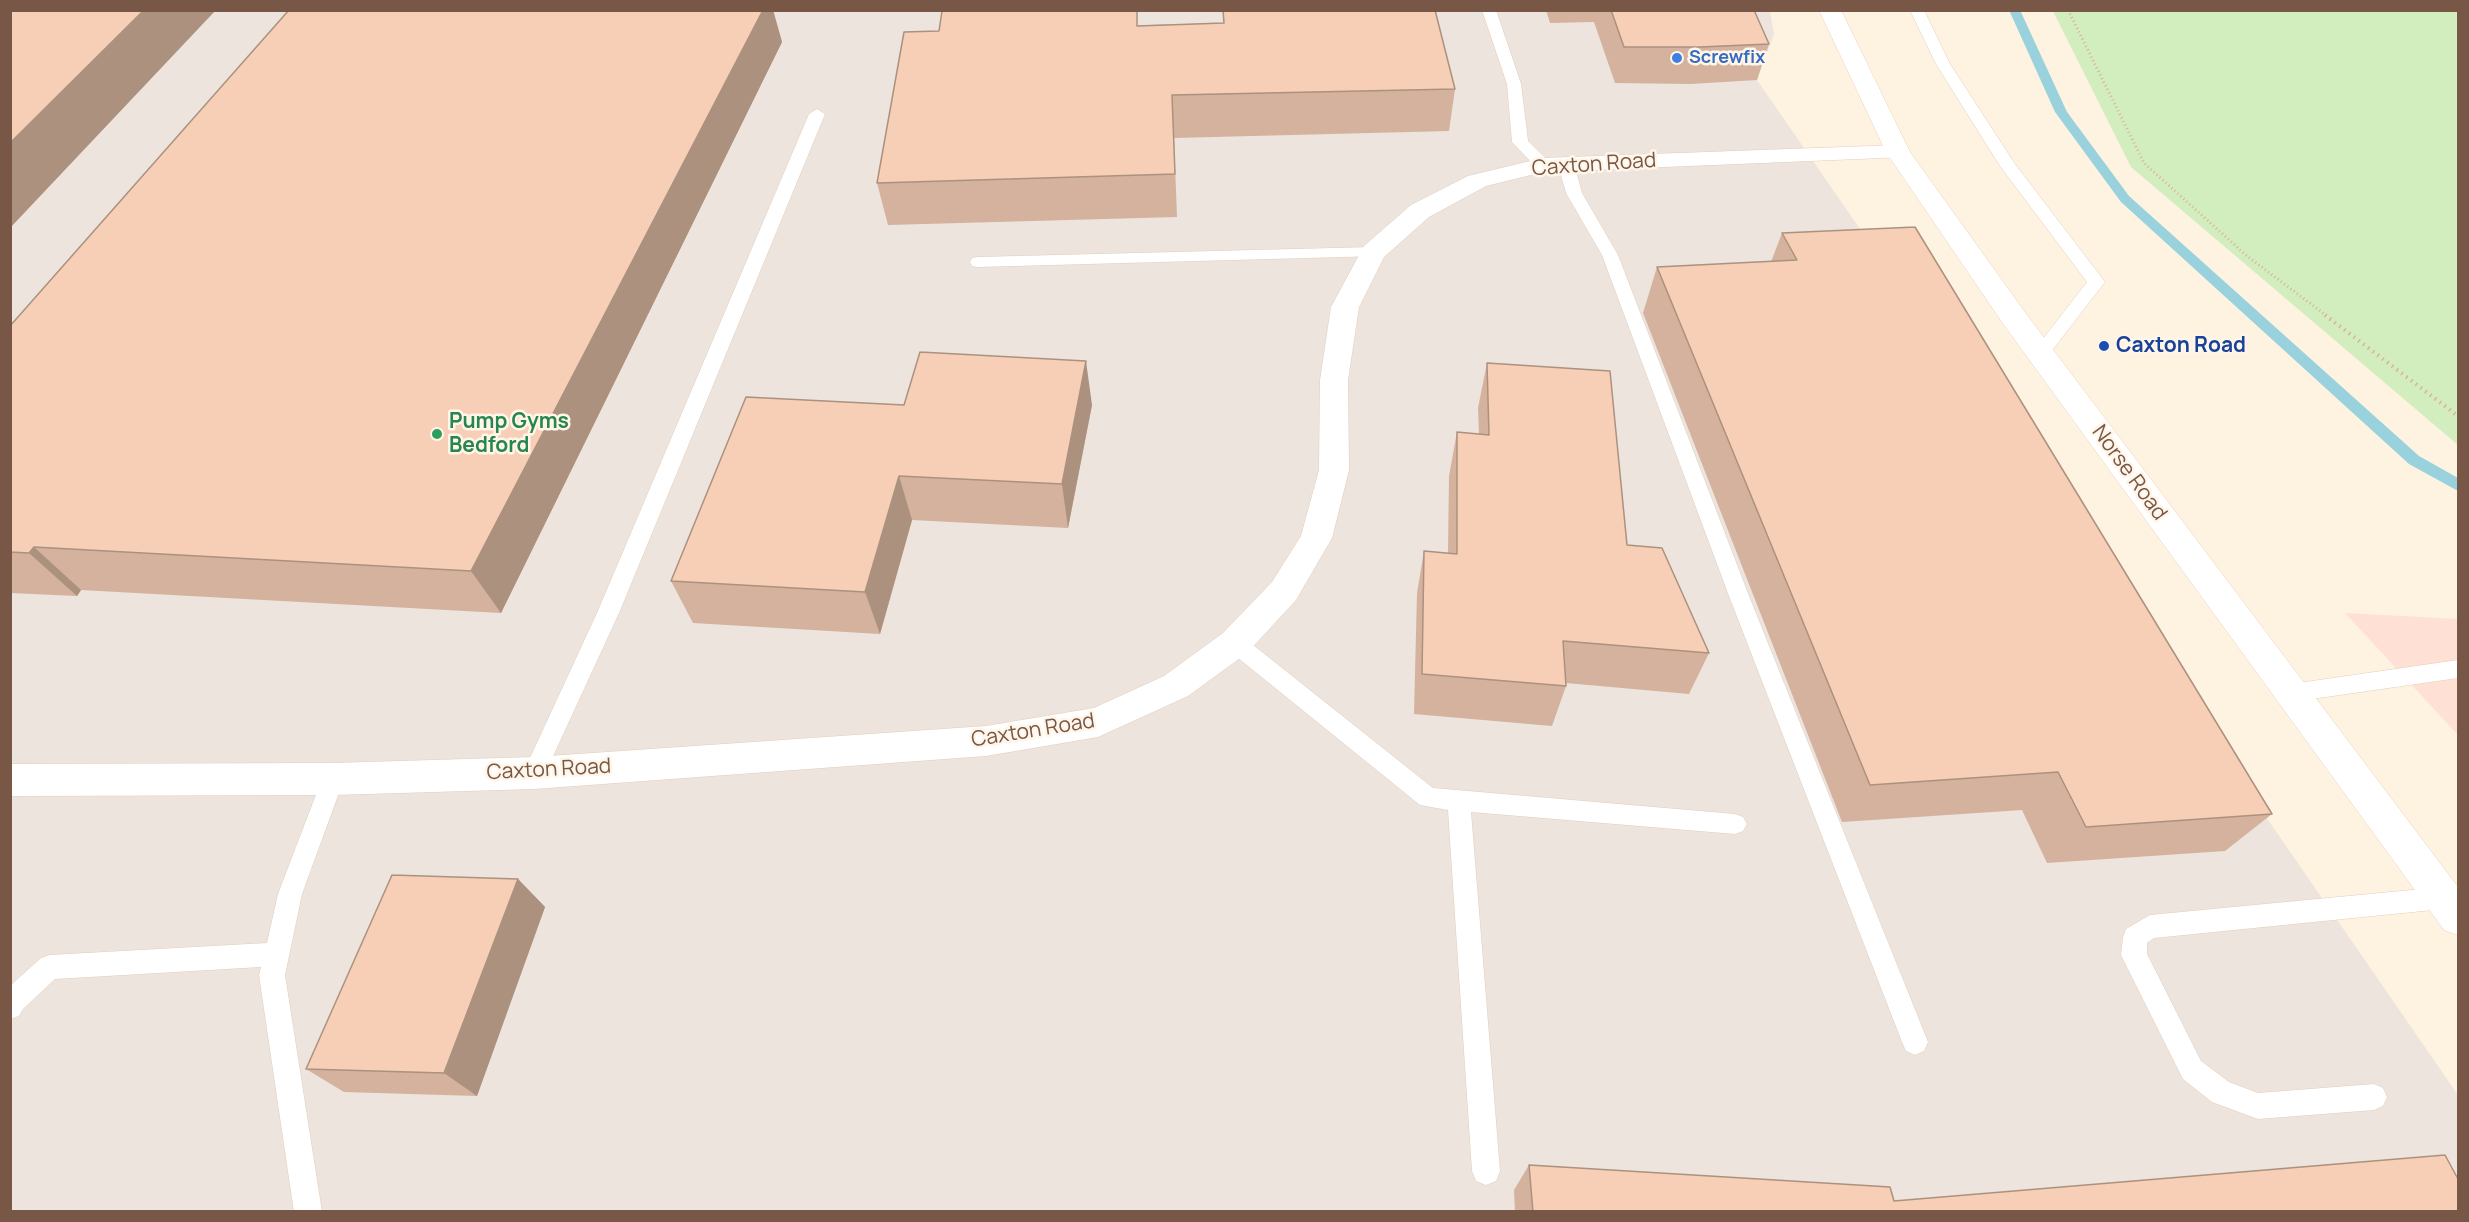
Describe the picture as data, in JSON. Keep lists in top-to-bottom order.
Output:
{
  "streets": {
    "street": ["Caxton Road", "Norse Road"]
  },
  "crossings": [
    ["Caxton Road", "Norse Road"]
  ],
  "places": ["Screwfix", "Caxton Road", "Pump Gyms Bedford"]
}
